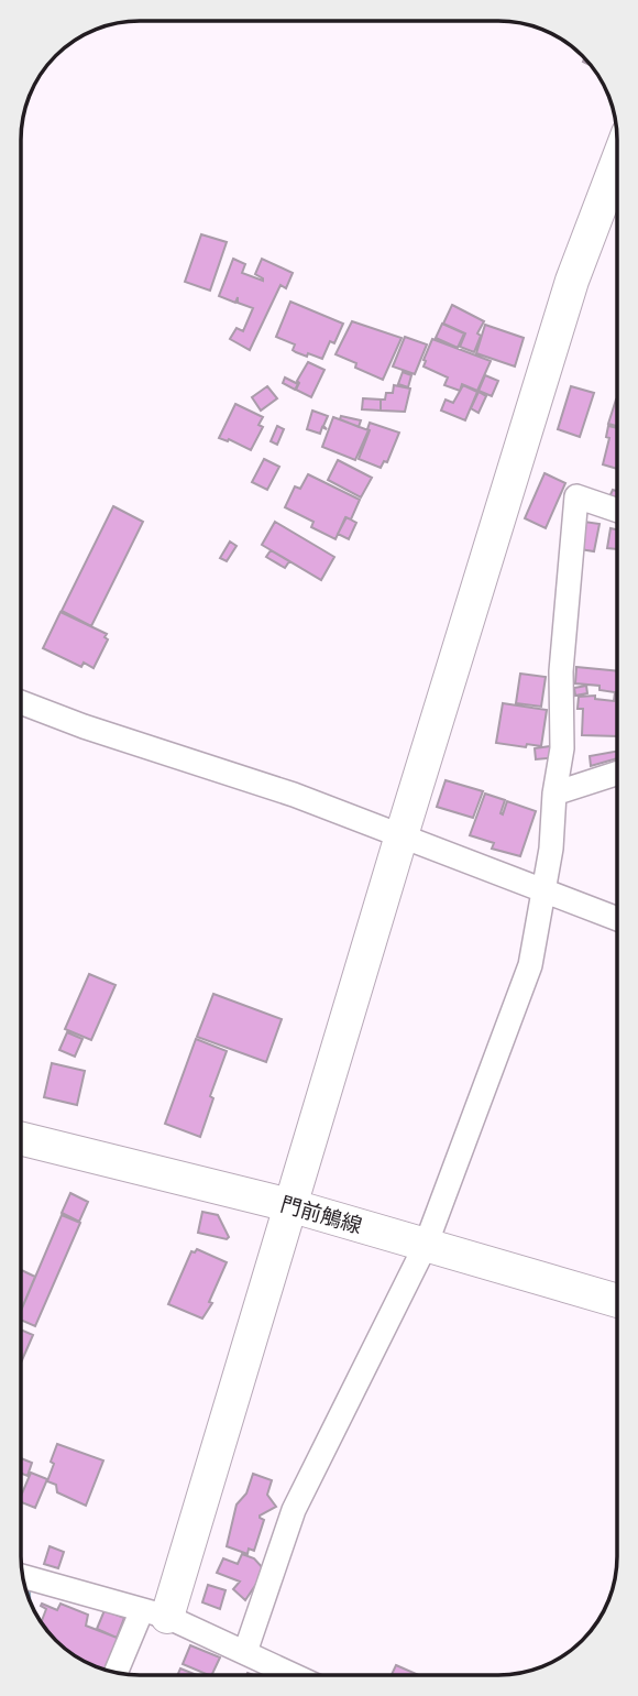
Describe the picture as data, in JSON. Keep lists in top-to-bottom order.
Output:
{
  "streets": {
    "street": ["門前鵤線"]
  }
}
